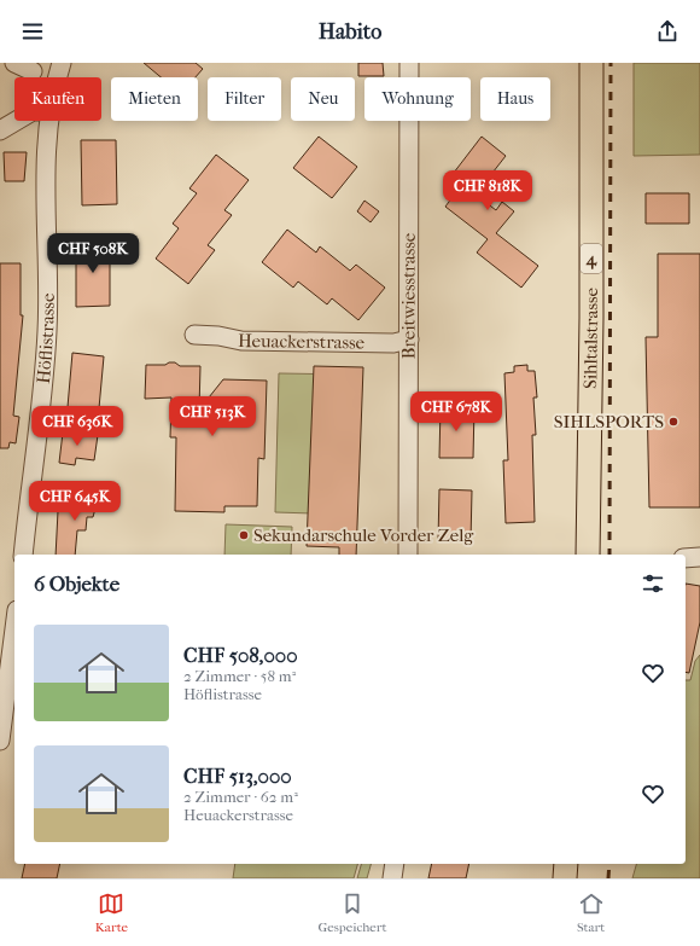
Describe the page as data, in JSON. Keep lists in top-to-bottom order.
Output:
{
  "streets": {
    "main road": ["4", "Sihltalstrasse"],
    "street": ["Breitwiesstrasse", "Höflistrasse", "Heuackerstrasse"]
  },
  "crossings": [
    ["Breitwiesstrasse", "Heuackerstrasse"]
  ],
  "places": ["SIHLSPORTS", "Sekundarschule Vorder Zelg"],
  "page": {
    "header": "Habito",
    "chip": [
      "Kaufen",
      "Mieten",
      "Filter",
      "Neu",
      "Wohnung",
      "Haus"
    ],
    "price": [
      "CHF 818K",
      "CHF 508K",
      "CHF 678K",
      "CHF 513K",
      "CHF 636K",
      "CHF 645K"
    ],
    "heading": "6 Objekte",
    "list": [
      {
        "name": "CHF 508,000",
        "note": "2 Zimmer · 58 m² · Höflistrasse"
      },
      {
        "name": "CHF 513,000",
        "note": "2 Zimmer · 62 m² · Heuackerstrasse"
      }
    ],
    "tabs": ["Karte", "Gespeichert", "Start"]
  }
}
